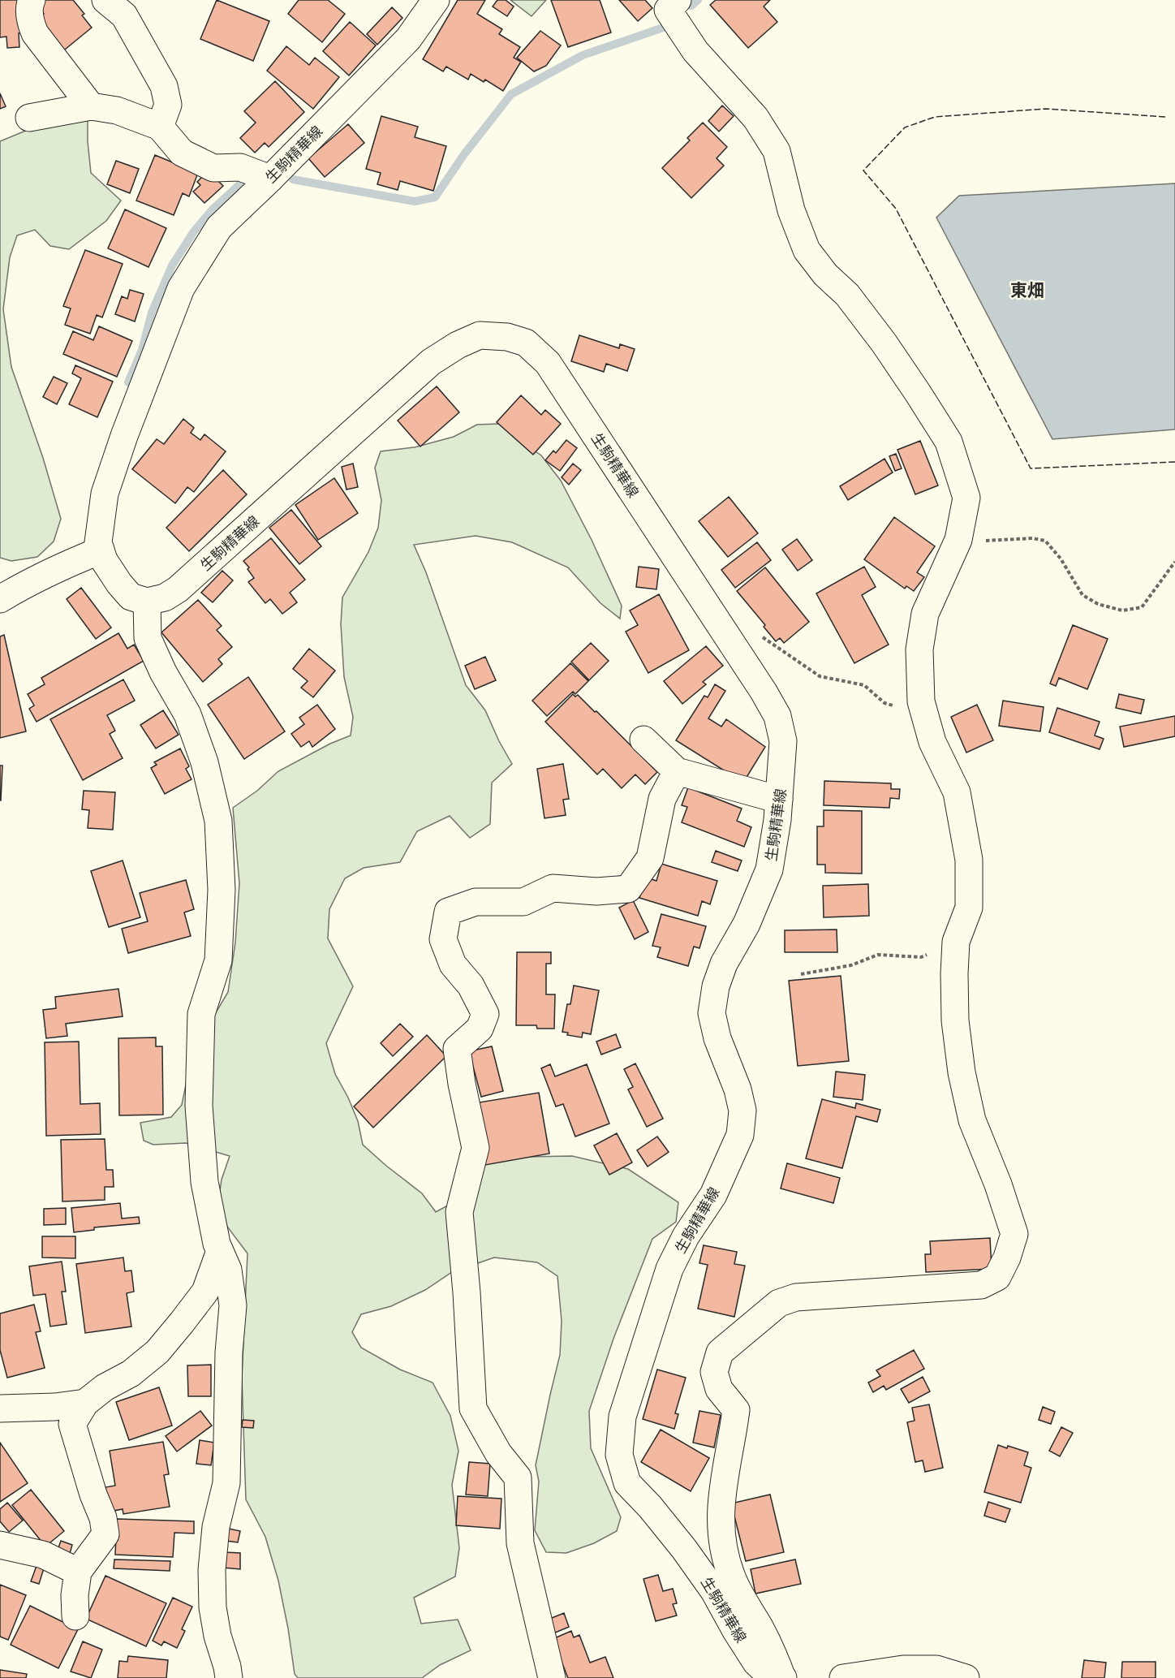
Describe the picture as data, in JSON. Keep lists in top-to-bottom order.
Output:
{
  "streets": {
    "street": ["生駒精華線"]
  },
  "districts": ["東畑"]
}
